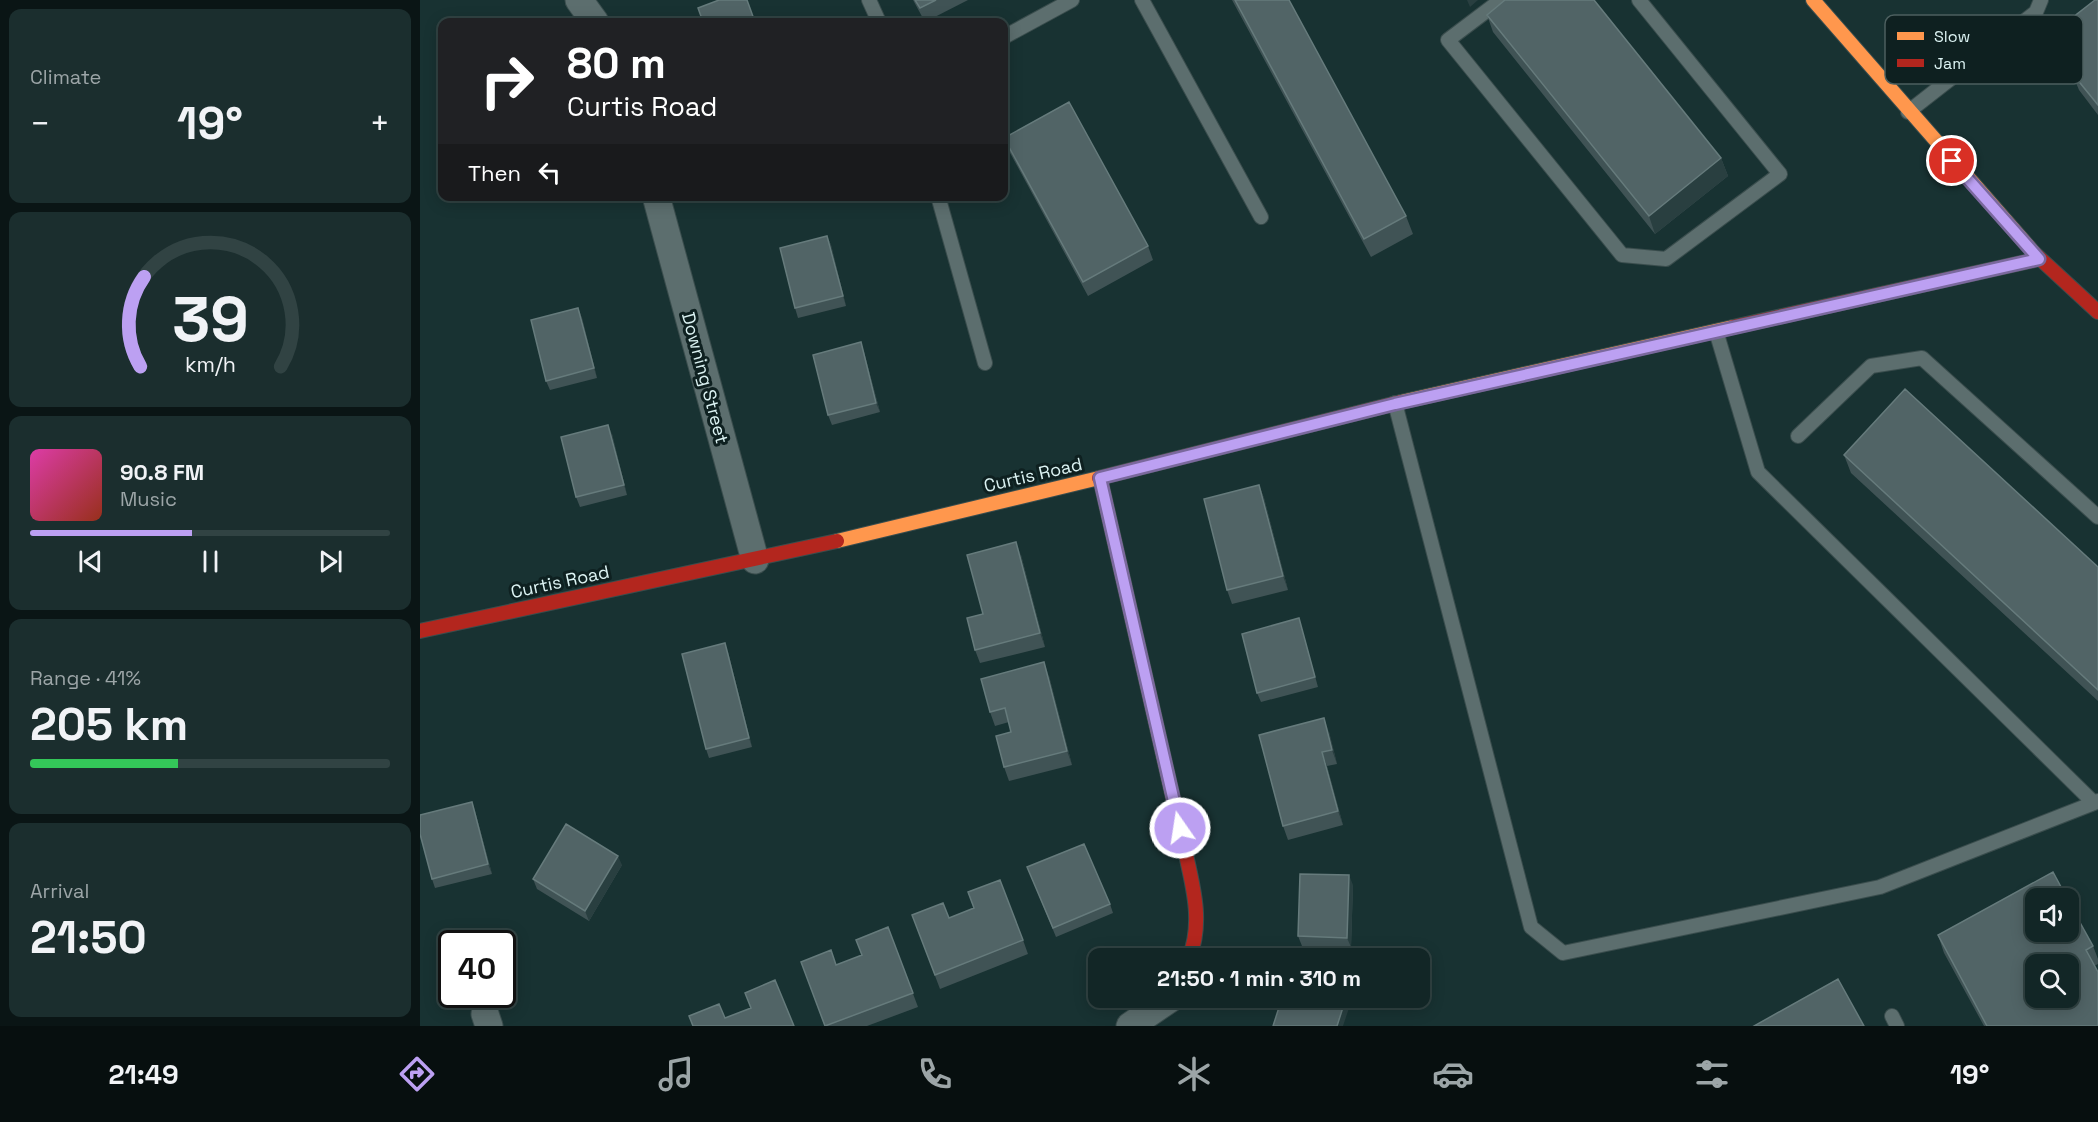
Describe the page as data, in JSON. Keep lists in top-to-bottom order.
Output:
{
  "streets": {
    "street": ["Downing Street", "Curtis Road"]
  },
  "crossings": [
    ["Downing Street", "Curtis Road"]
  ],
  "legend": ["Slow", "Jam"],
  "page": {
    "tile": [
      "Climate",
      ["Range · 41%", "205 km"],
      ["Arrival", "21:50"]
    ],
    "turn": ["80 m", "Curtis Road"],
    "heat": ["−", "19°", "+"],
    "then": "Then",
    "song": ["90.8 FM", "Music"],
    "limit": "40",
    "trip": "21:50 · 1 min · 310 m",
    "tabs": ["21:49", "19°"],
    "gauge": ["39", "km/h"]
  }
}
